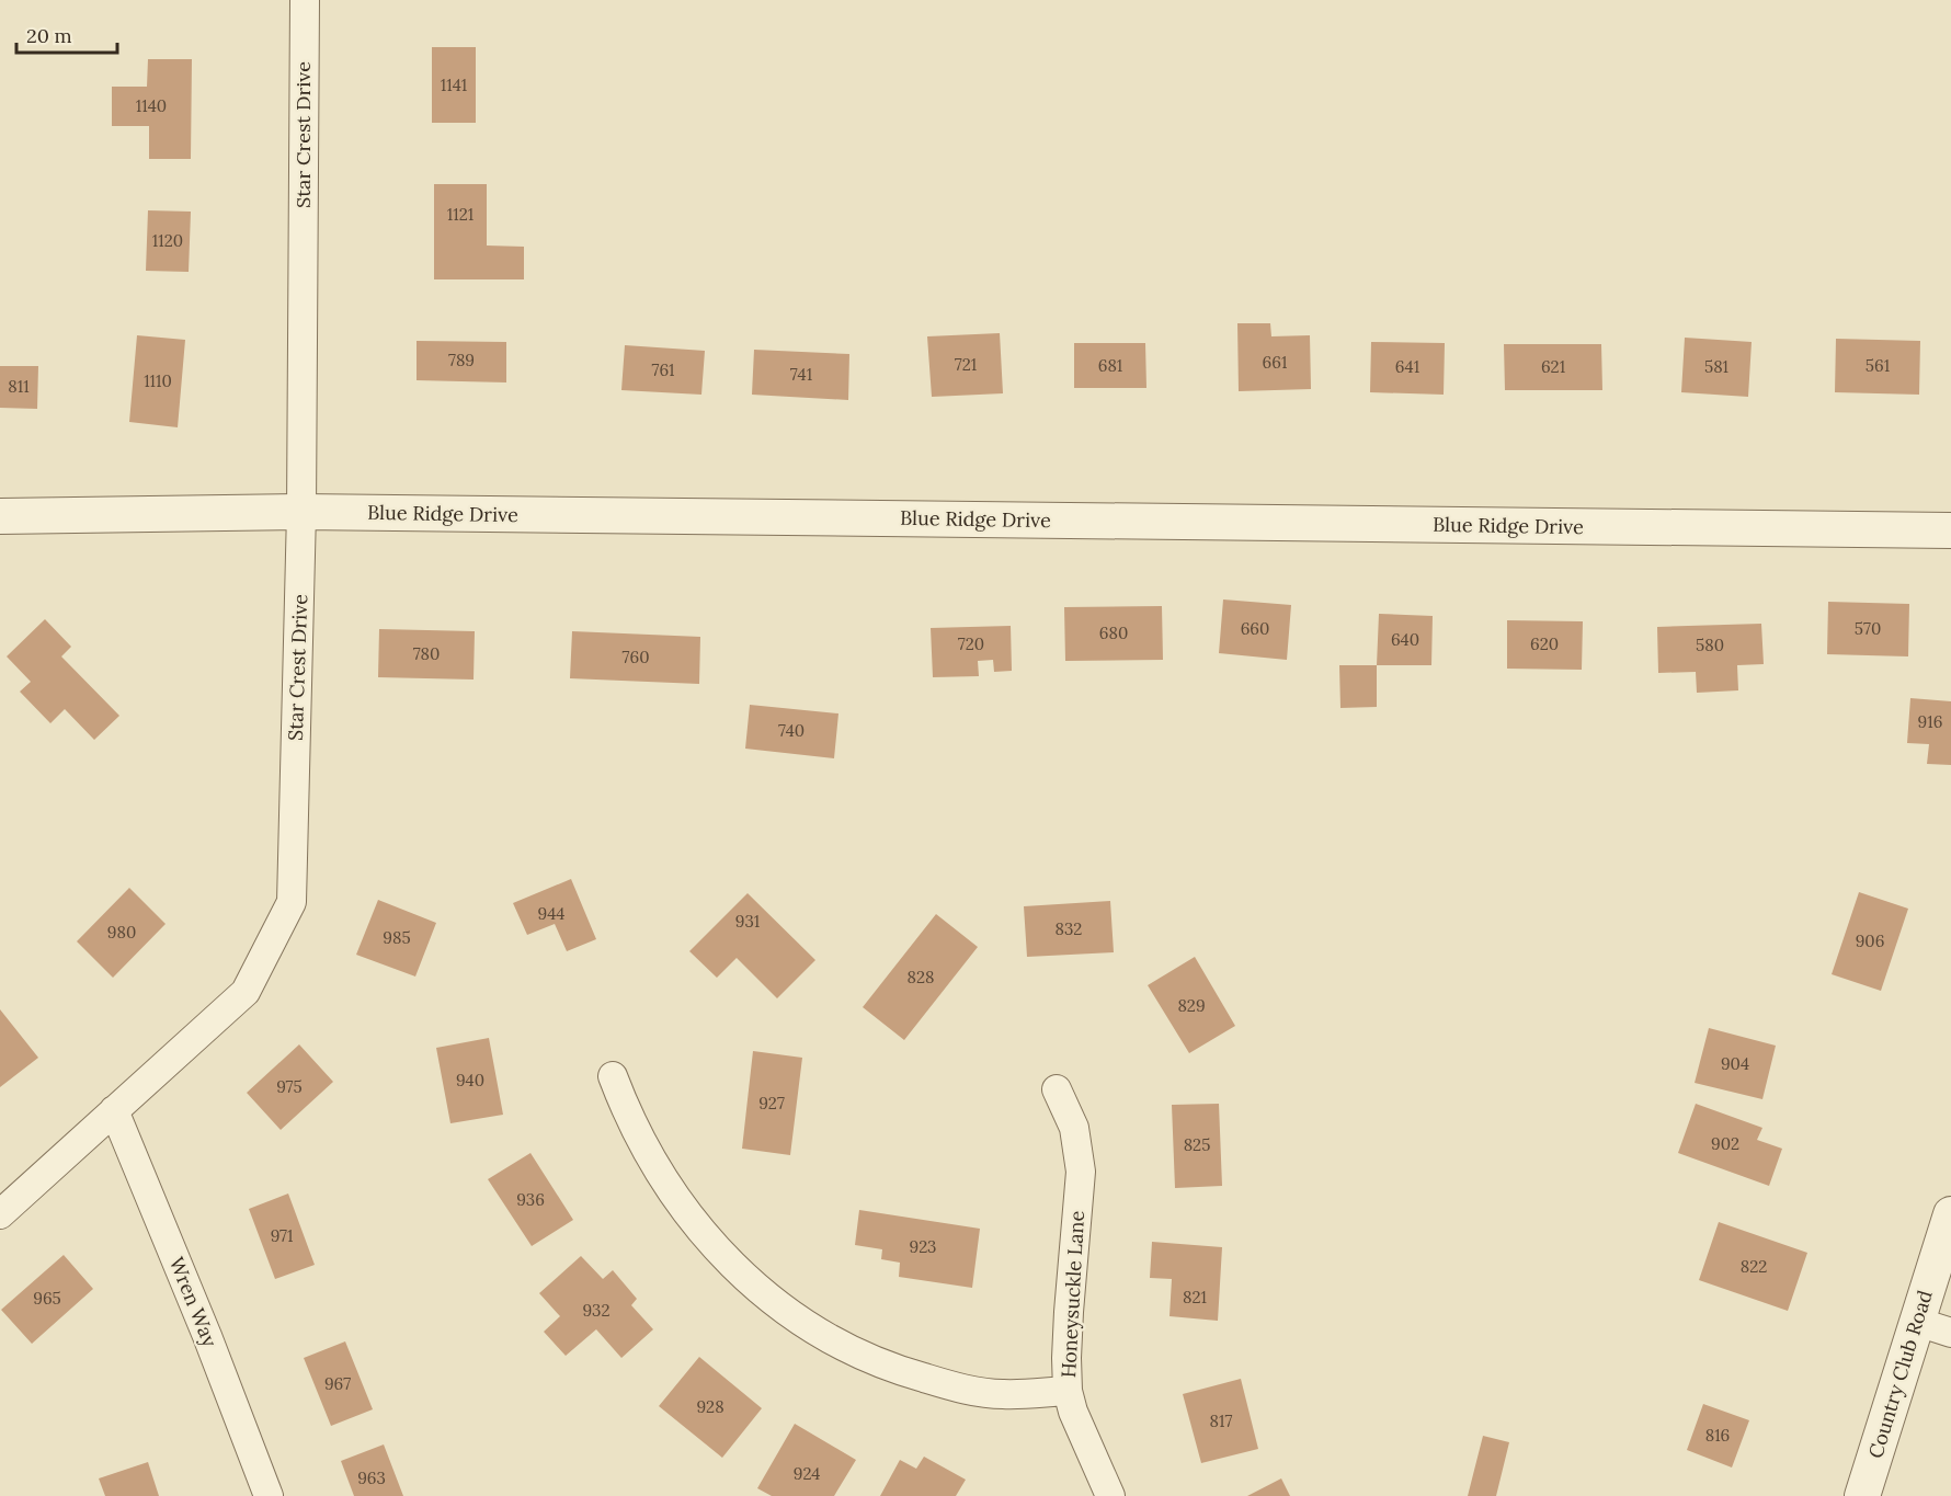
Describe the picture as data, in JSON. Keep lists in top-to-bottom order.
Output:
{
  "streets": {
    "street": [
      "Star Crest Drive",
      "Blue Ridge Drive",
      "Honeysuckle Lane",
      "Wren Way",
      "Country Club Road"
    ]
  },
  "crossings": [
    ["Star Crest Drive", "Blue Ridge Drive"],
    ["Star Crest Drive", "Wren Way"]
  ],
  "house_numbers": [
    "1141",
    "1140",
    "1121",
    "1120",
    "789",
    "661",
    "721",
    "681",
    "561",
    "641",
    "621",
    "581",
    "761",
    "741",
    "1110",
    "811",
    "660",
    "570",
    "680",
    "640",
    "720",
    "620",
    "580",
    "780",
    "760",
    "916",
    "740",
    "944",
    "931",
    "832",
    "980",
    "985",
    "906",
    "828",
    "829",
    "904",
    "940",
    "975",
    "927",
    "902",
    "825",
    "936",
    "971",
    "923",
    "822",
    "821",
    "965",
    "932",
    "967",
    "928",
    "817",
    "816",
    "924",
    "963"
  ],
  "scale_bar": "20 m"
}
